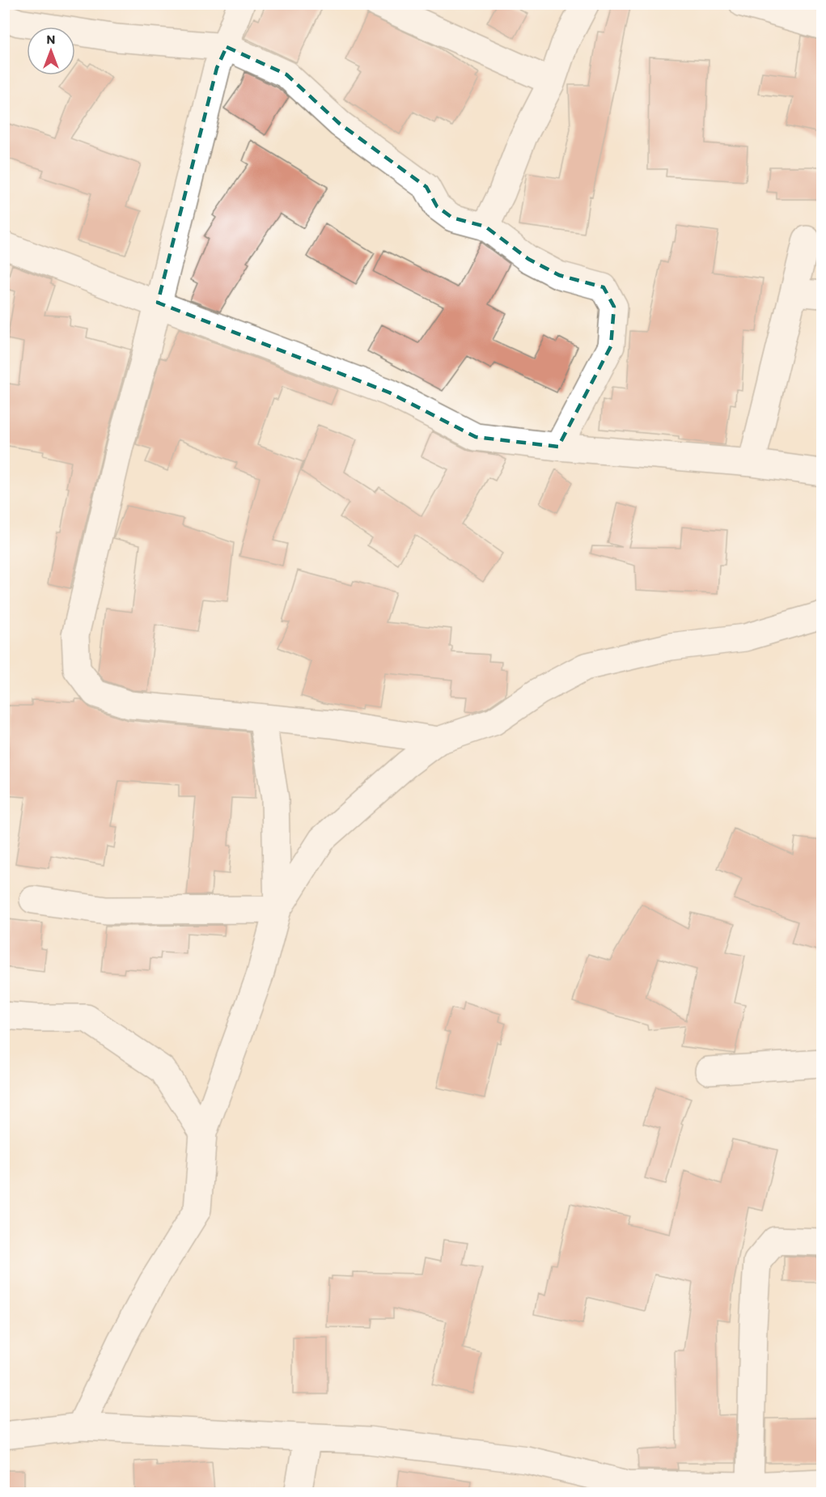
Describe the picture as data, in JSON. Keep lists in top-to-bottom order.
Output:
{
  "north": "top"
}
